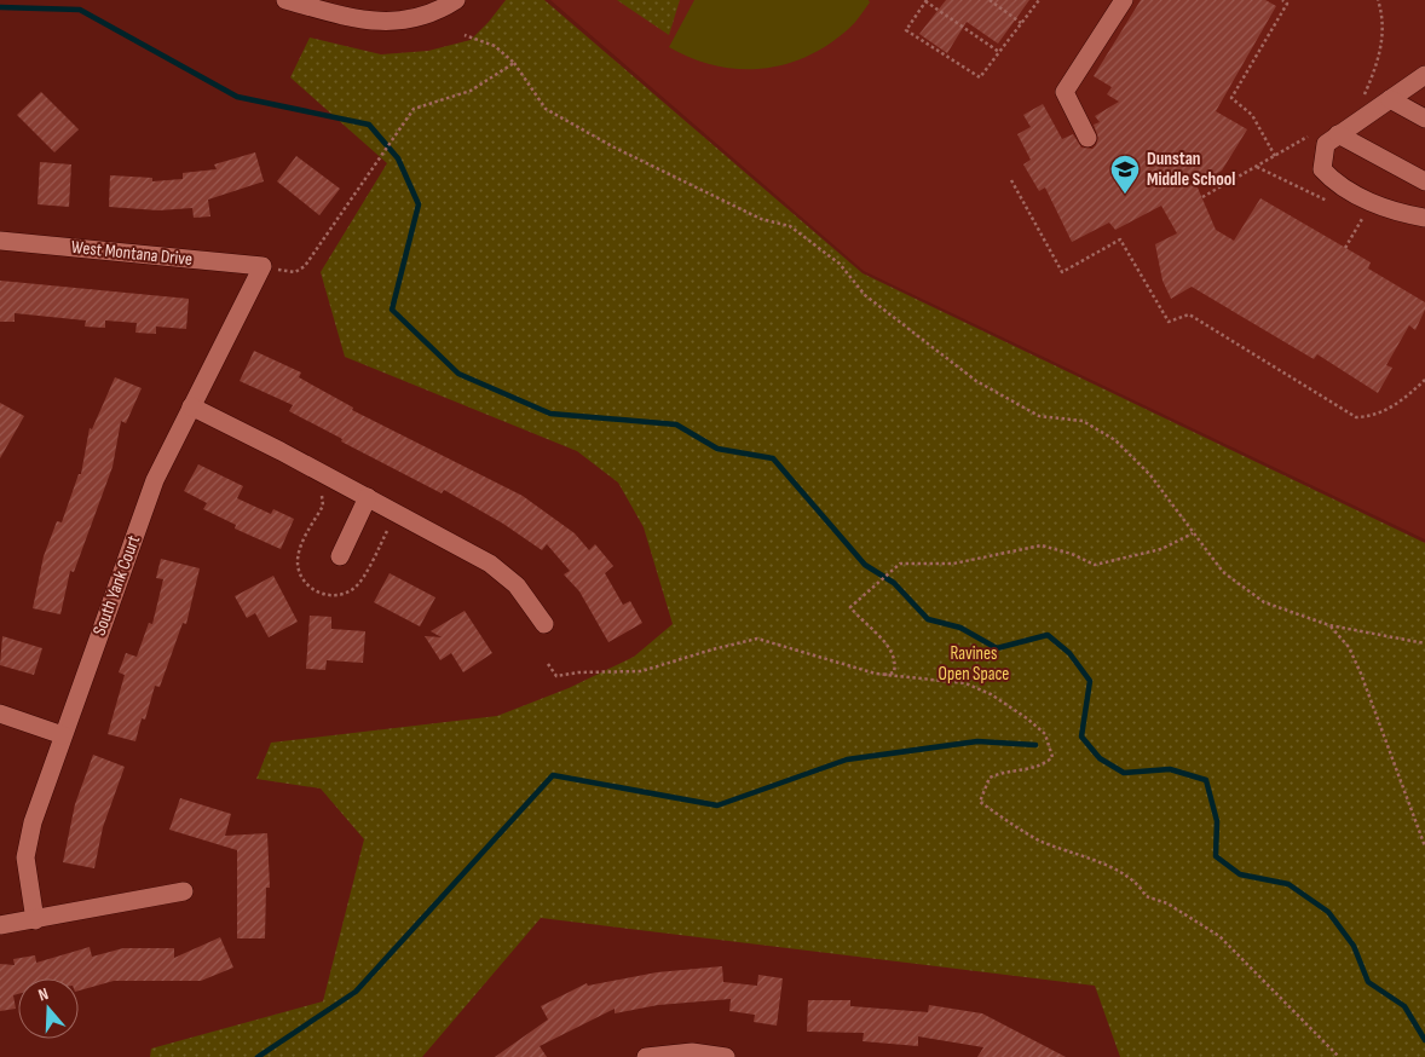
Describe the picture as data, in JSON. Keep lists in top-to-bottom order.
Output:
{
  "streets": {
    "street": ["West Montana Drive", "South Yank Court"]
  },
  "crossings": [
    ["West Montana Drive", "South Yank Court"]
  ],
  "parks": ["Ravines Open Space"],
  "places": {
    "school or university": ["Dunstan Middle School"]
  },
  "north": "top"
}
